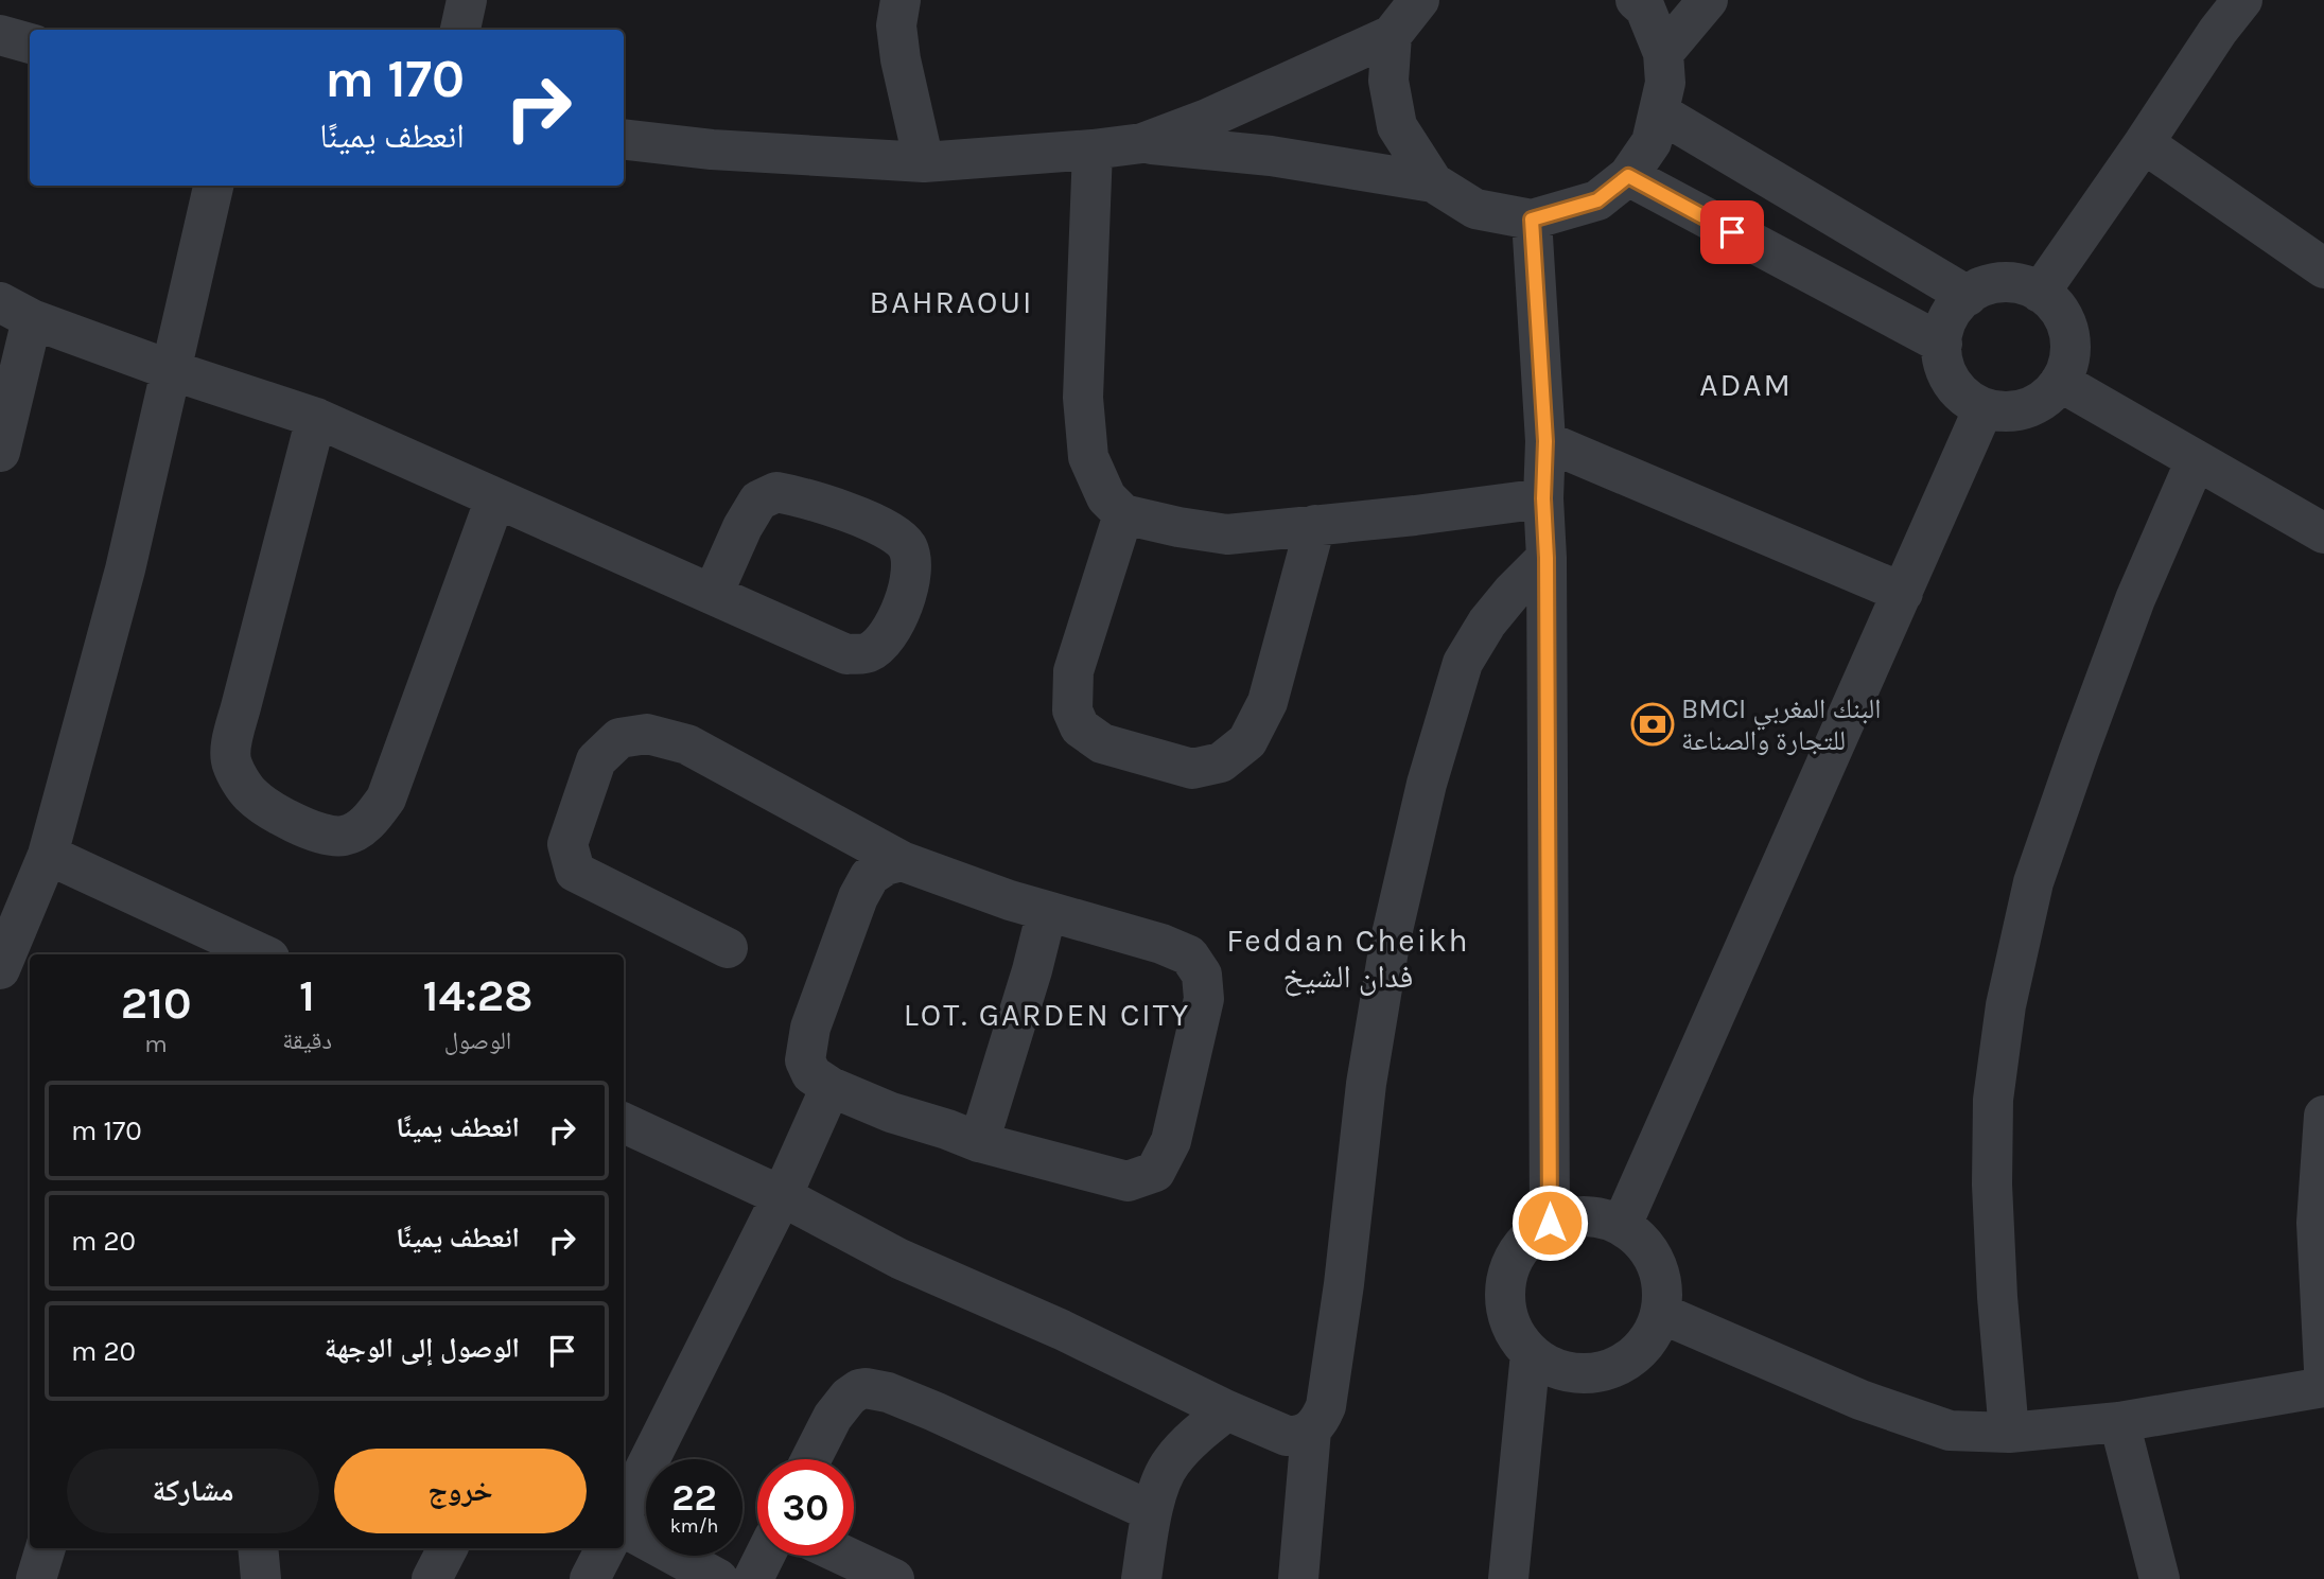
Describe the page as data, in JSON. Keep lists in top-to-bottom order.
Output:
{
  "districts": [
    "BAHRAOUI",
    "ADAM",
    "Feddan Cheikh فدان الشيخ",
    "LOT. GARDEN CITY"
  ],
  "places": {
    "bank": ["BMCI البنك المغربي للتجارة والصناعة"]
  },
  "page": {
    "turn": ["170 m", "انعطف يمينًا"],
    "eta": [
      "14:28",
      "الوصول",
      "1",
      "دقيقة",
      "210",
      "m"
    ],
    "list": [
      {
        "name": "انعطف يمينًا",
        "value": "170 m"
      },
      {
        "name": "انعطف يمينًا",
        "value": "20 m"
      },
      {
        "name": "الوصول إلى الوجهة",
        "value": "20 m"
      }
    ],
    "buttons": ["خروج", "مشاركة"],
    "speed": "22 km/h",
    "limit": "30"
  }
}
